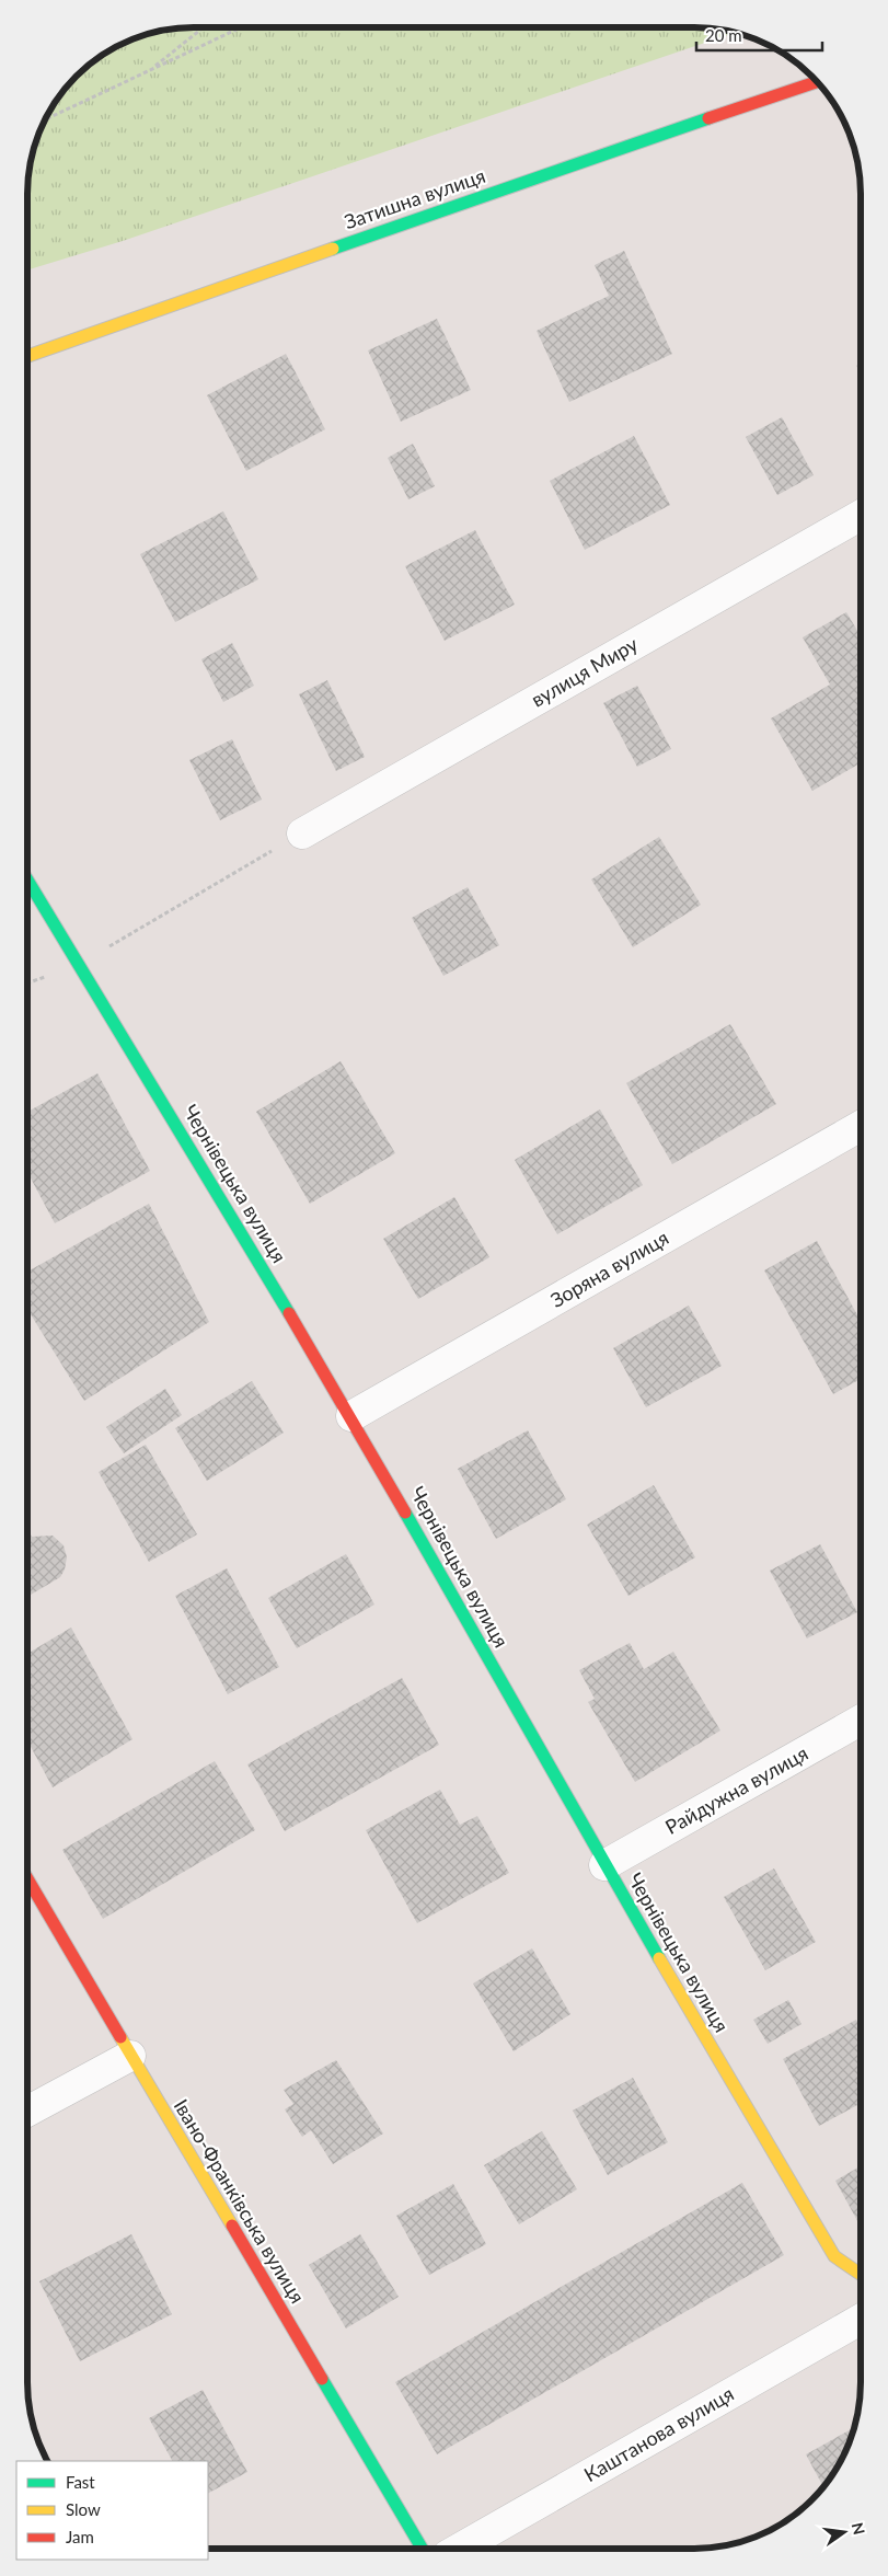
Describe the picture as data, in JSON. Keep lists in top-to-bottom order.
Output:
{
  "streets": {
    "street": [
      "Затишна вулиця",
      "вулиця Миру",
      "Чернівецька вулиця",
      "Зоряна вулиця",
      "Райдужна вулиця",
      "Івано-Франківська вулиця",
      "Каштанова вулиця"
    ]
  },
  "crossings": [
    ["Чернівецька вулиця", "Зоряна вулиця"],
    ["Чернівецька вулиця", "Райдужна вулиця"]
  ],
  "legend": ["Fast", "Slow", "Jam"],
  "scale_bar": "20 m",
  "north": "right"
}
